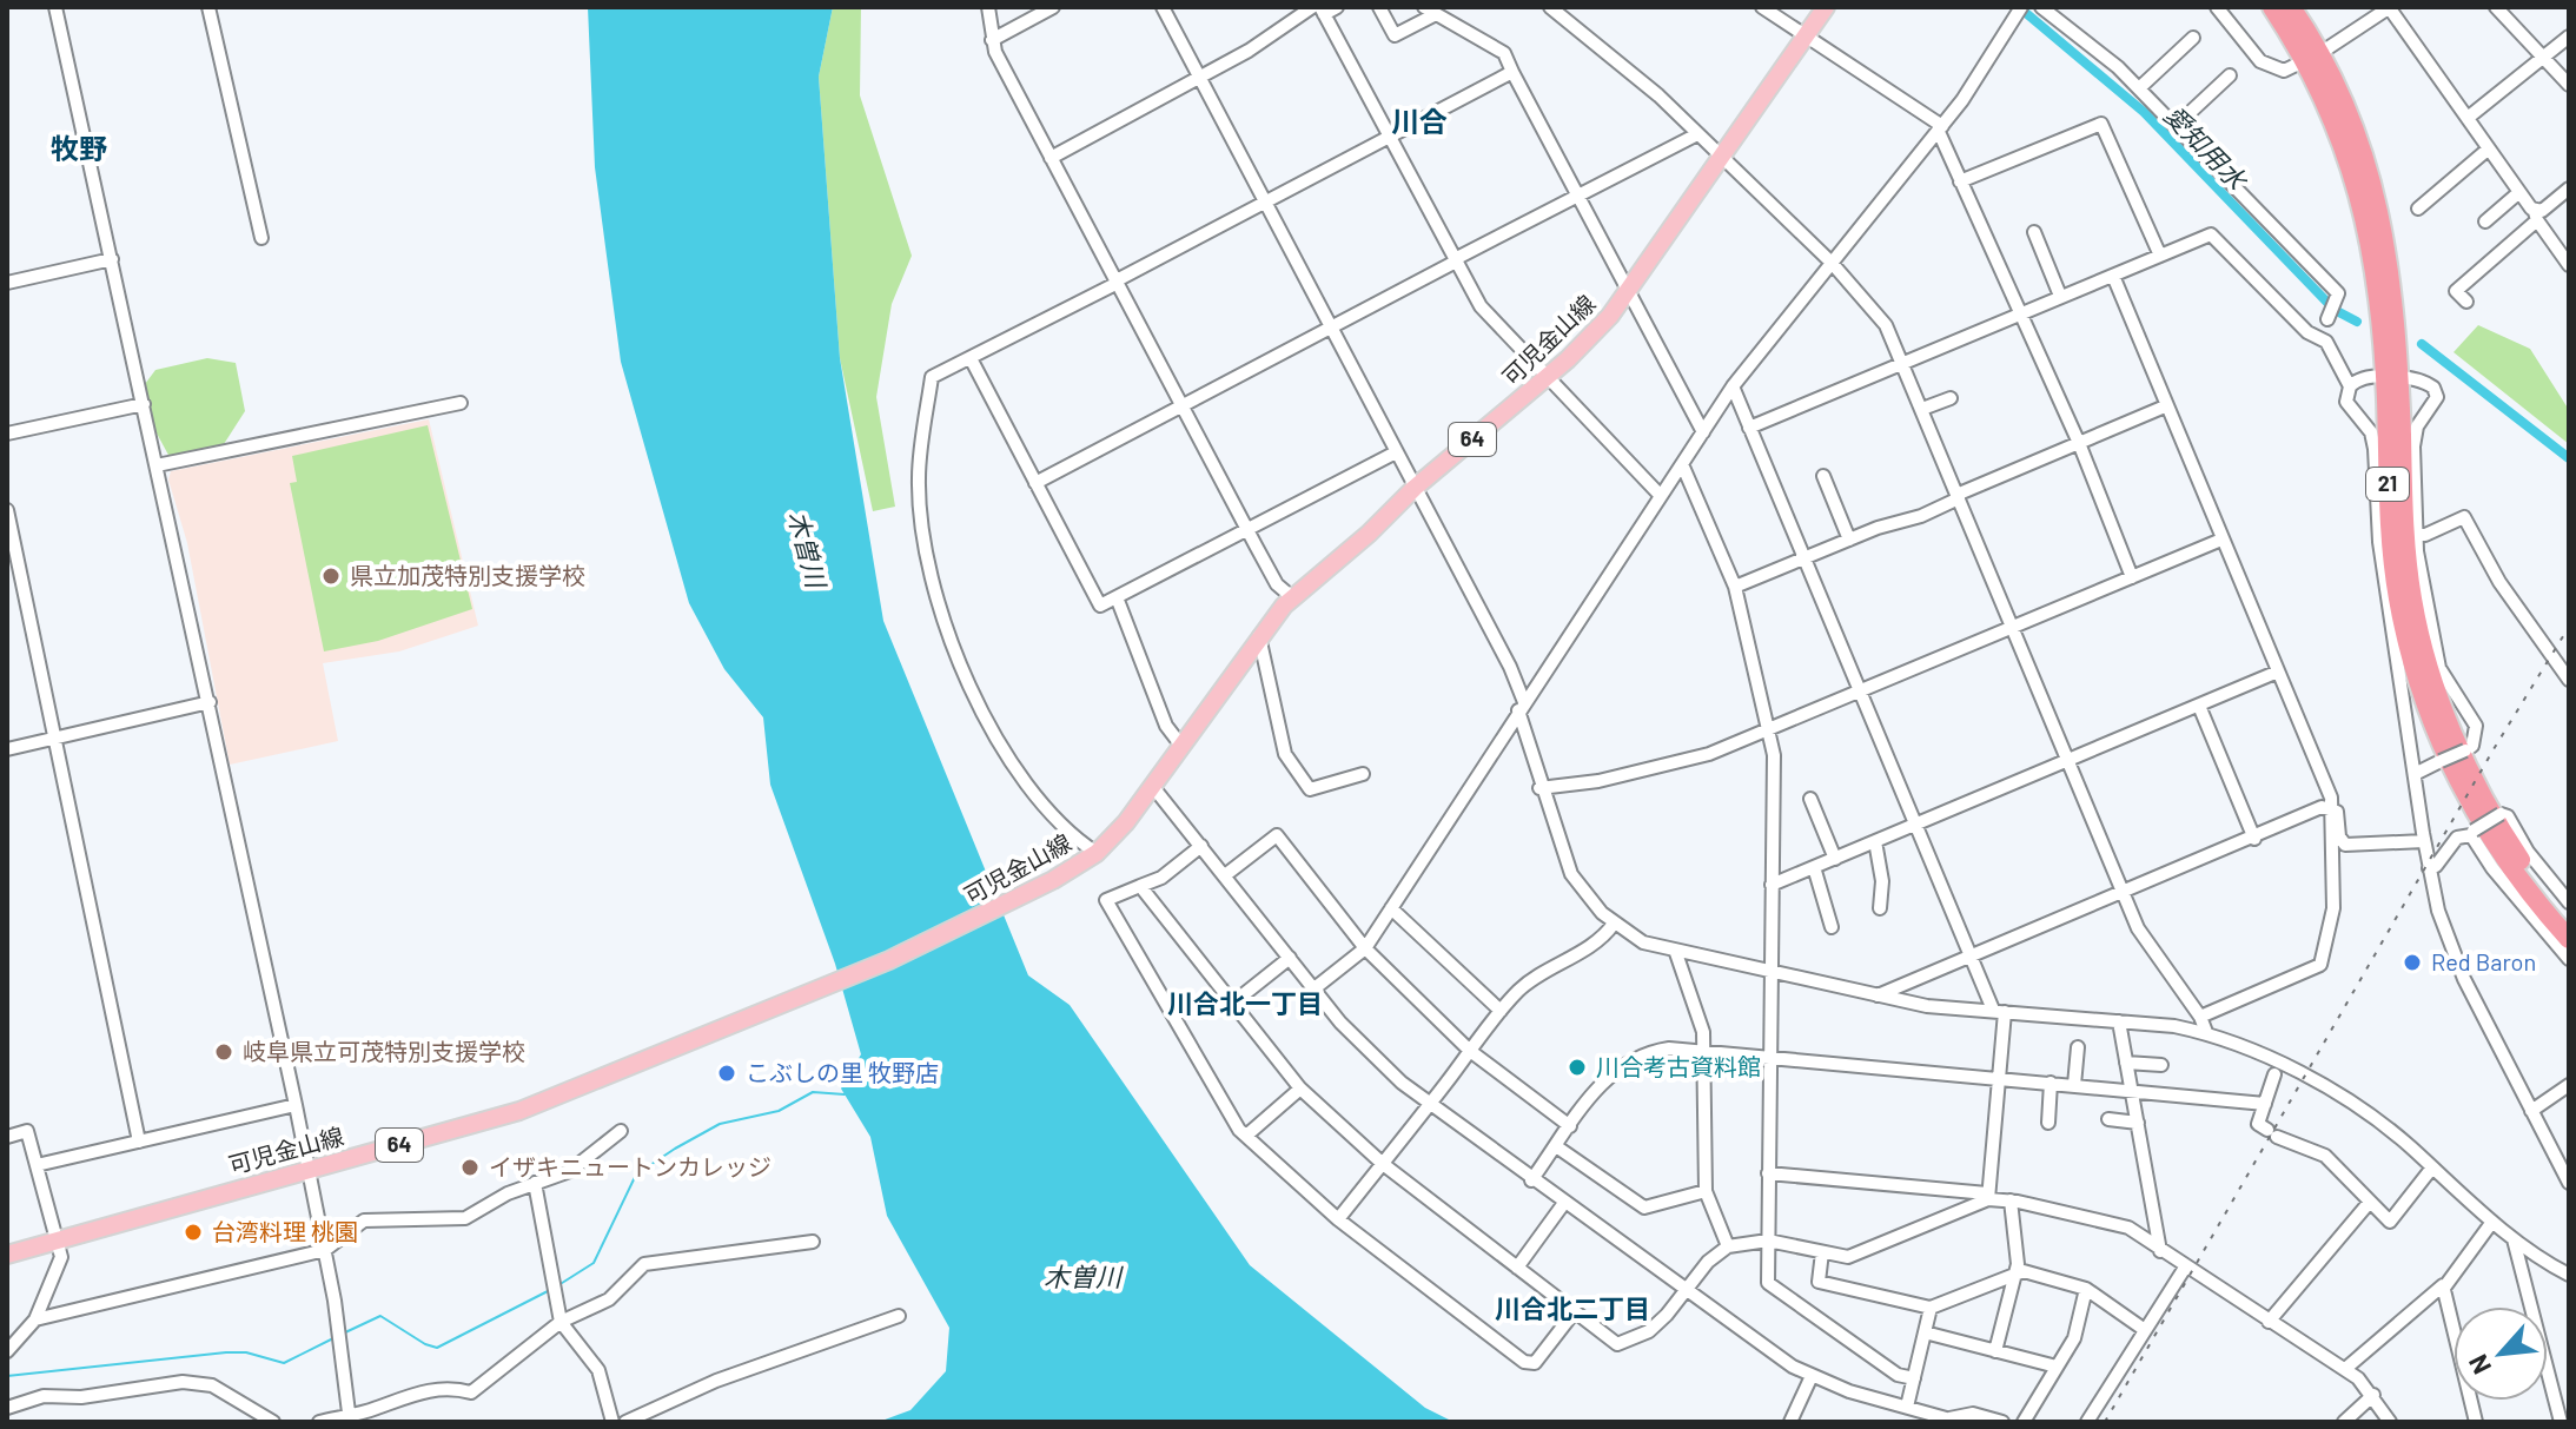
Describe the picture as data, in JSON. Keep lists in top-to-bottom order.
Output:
{
  "streets": {
    "highway": ["21"],
    "main road": ["可児金山線", "64"]
  },
  "districts": [
    "川合",
    "牧野",
    "川合北一丁目",
    "川合北二丁目"
  ],
  "water": ["愛知用水", "木曽川"],
  "places": [
    "県立加茂特別支援学校",
    "Red Baron",
    "岐阜県立可茂特別支援学校",
    "川合考古資料館",
    "こぶしの里 牧野店",
    "イザキニュートンカレッジ",
    "台湾料理 桃園"
  ],
  "north": "bottom left"
}
